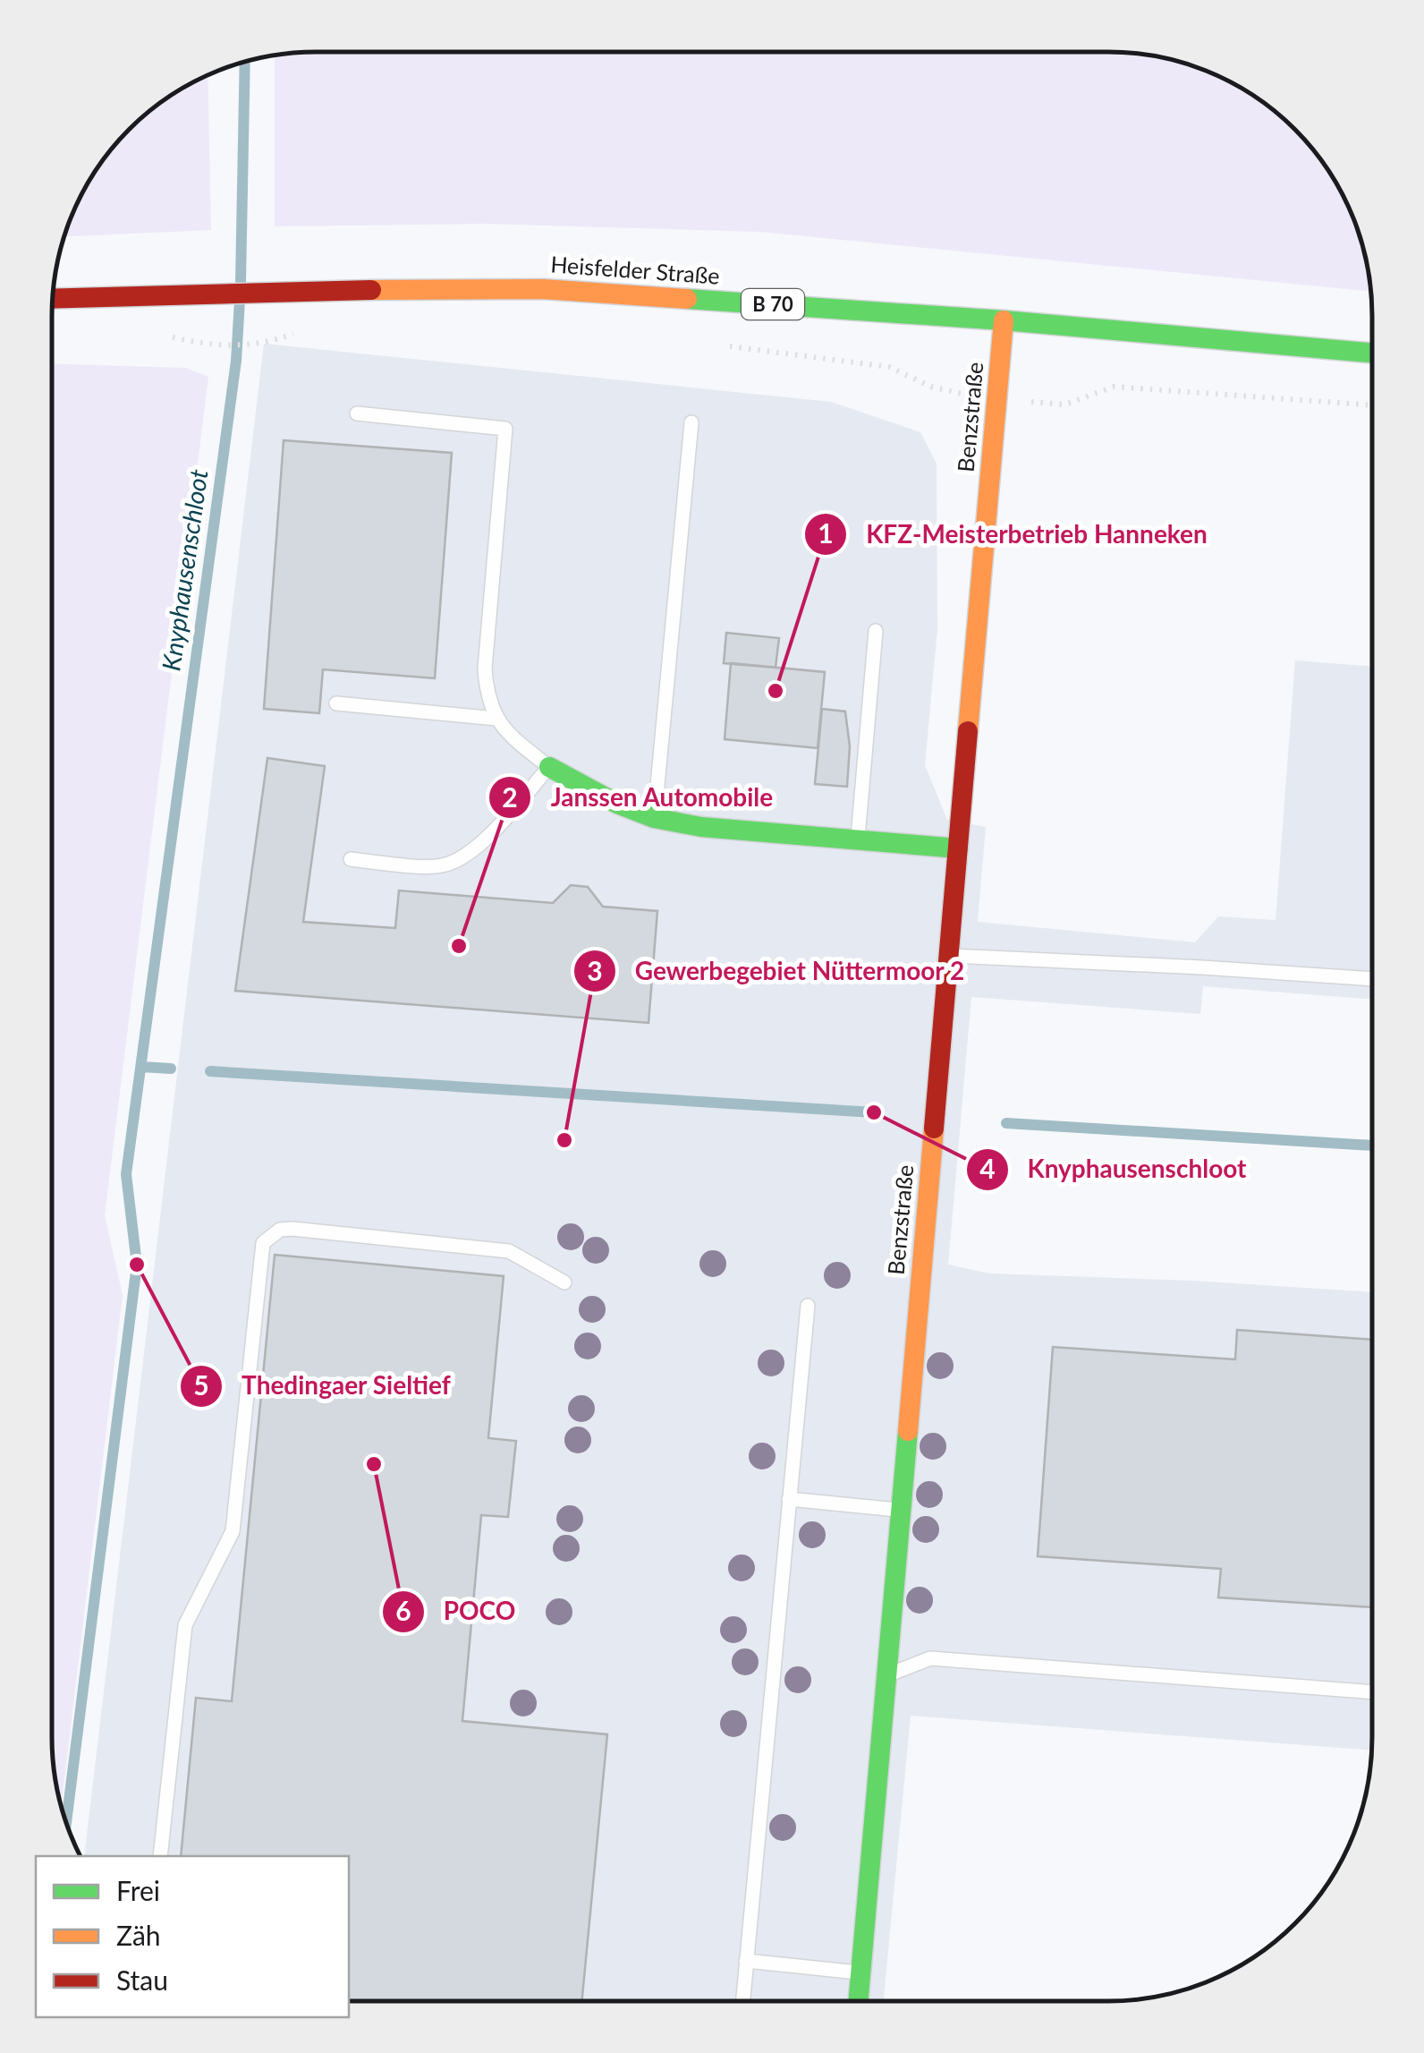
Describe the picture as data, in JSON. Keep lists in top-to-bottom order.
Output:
{
  "streets": {
    "street": ["Heisfelder Straße", "B 70", "Benzstraße"]
  },
  "crossings": [
    ["Heisfelder Straße", "Benzstraße"]
  ],
  "water": ["Knyphausenschloot"],
  "places": [
    "KFZ-Meisterbetrieb Hanneken",
    "Janssen Automobile",
    "Knyphausenschloot",
    "Gewerbegebiet Nüttermoor 2",
    "Thedingaer Sieltief",
    "POCO"
  ],
  "legend": ["Frei", "Zäh", "Stau"]
}
